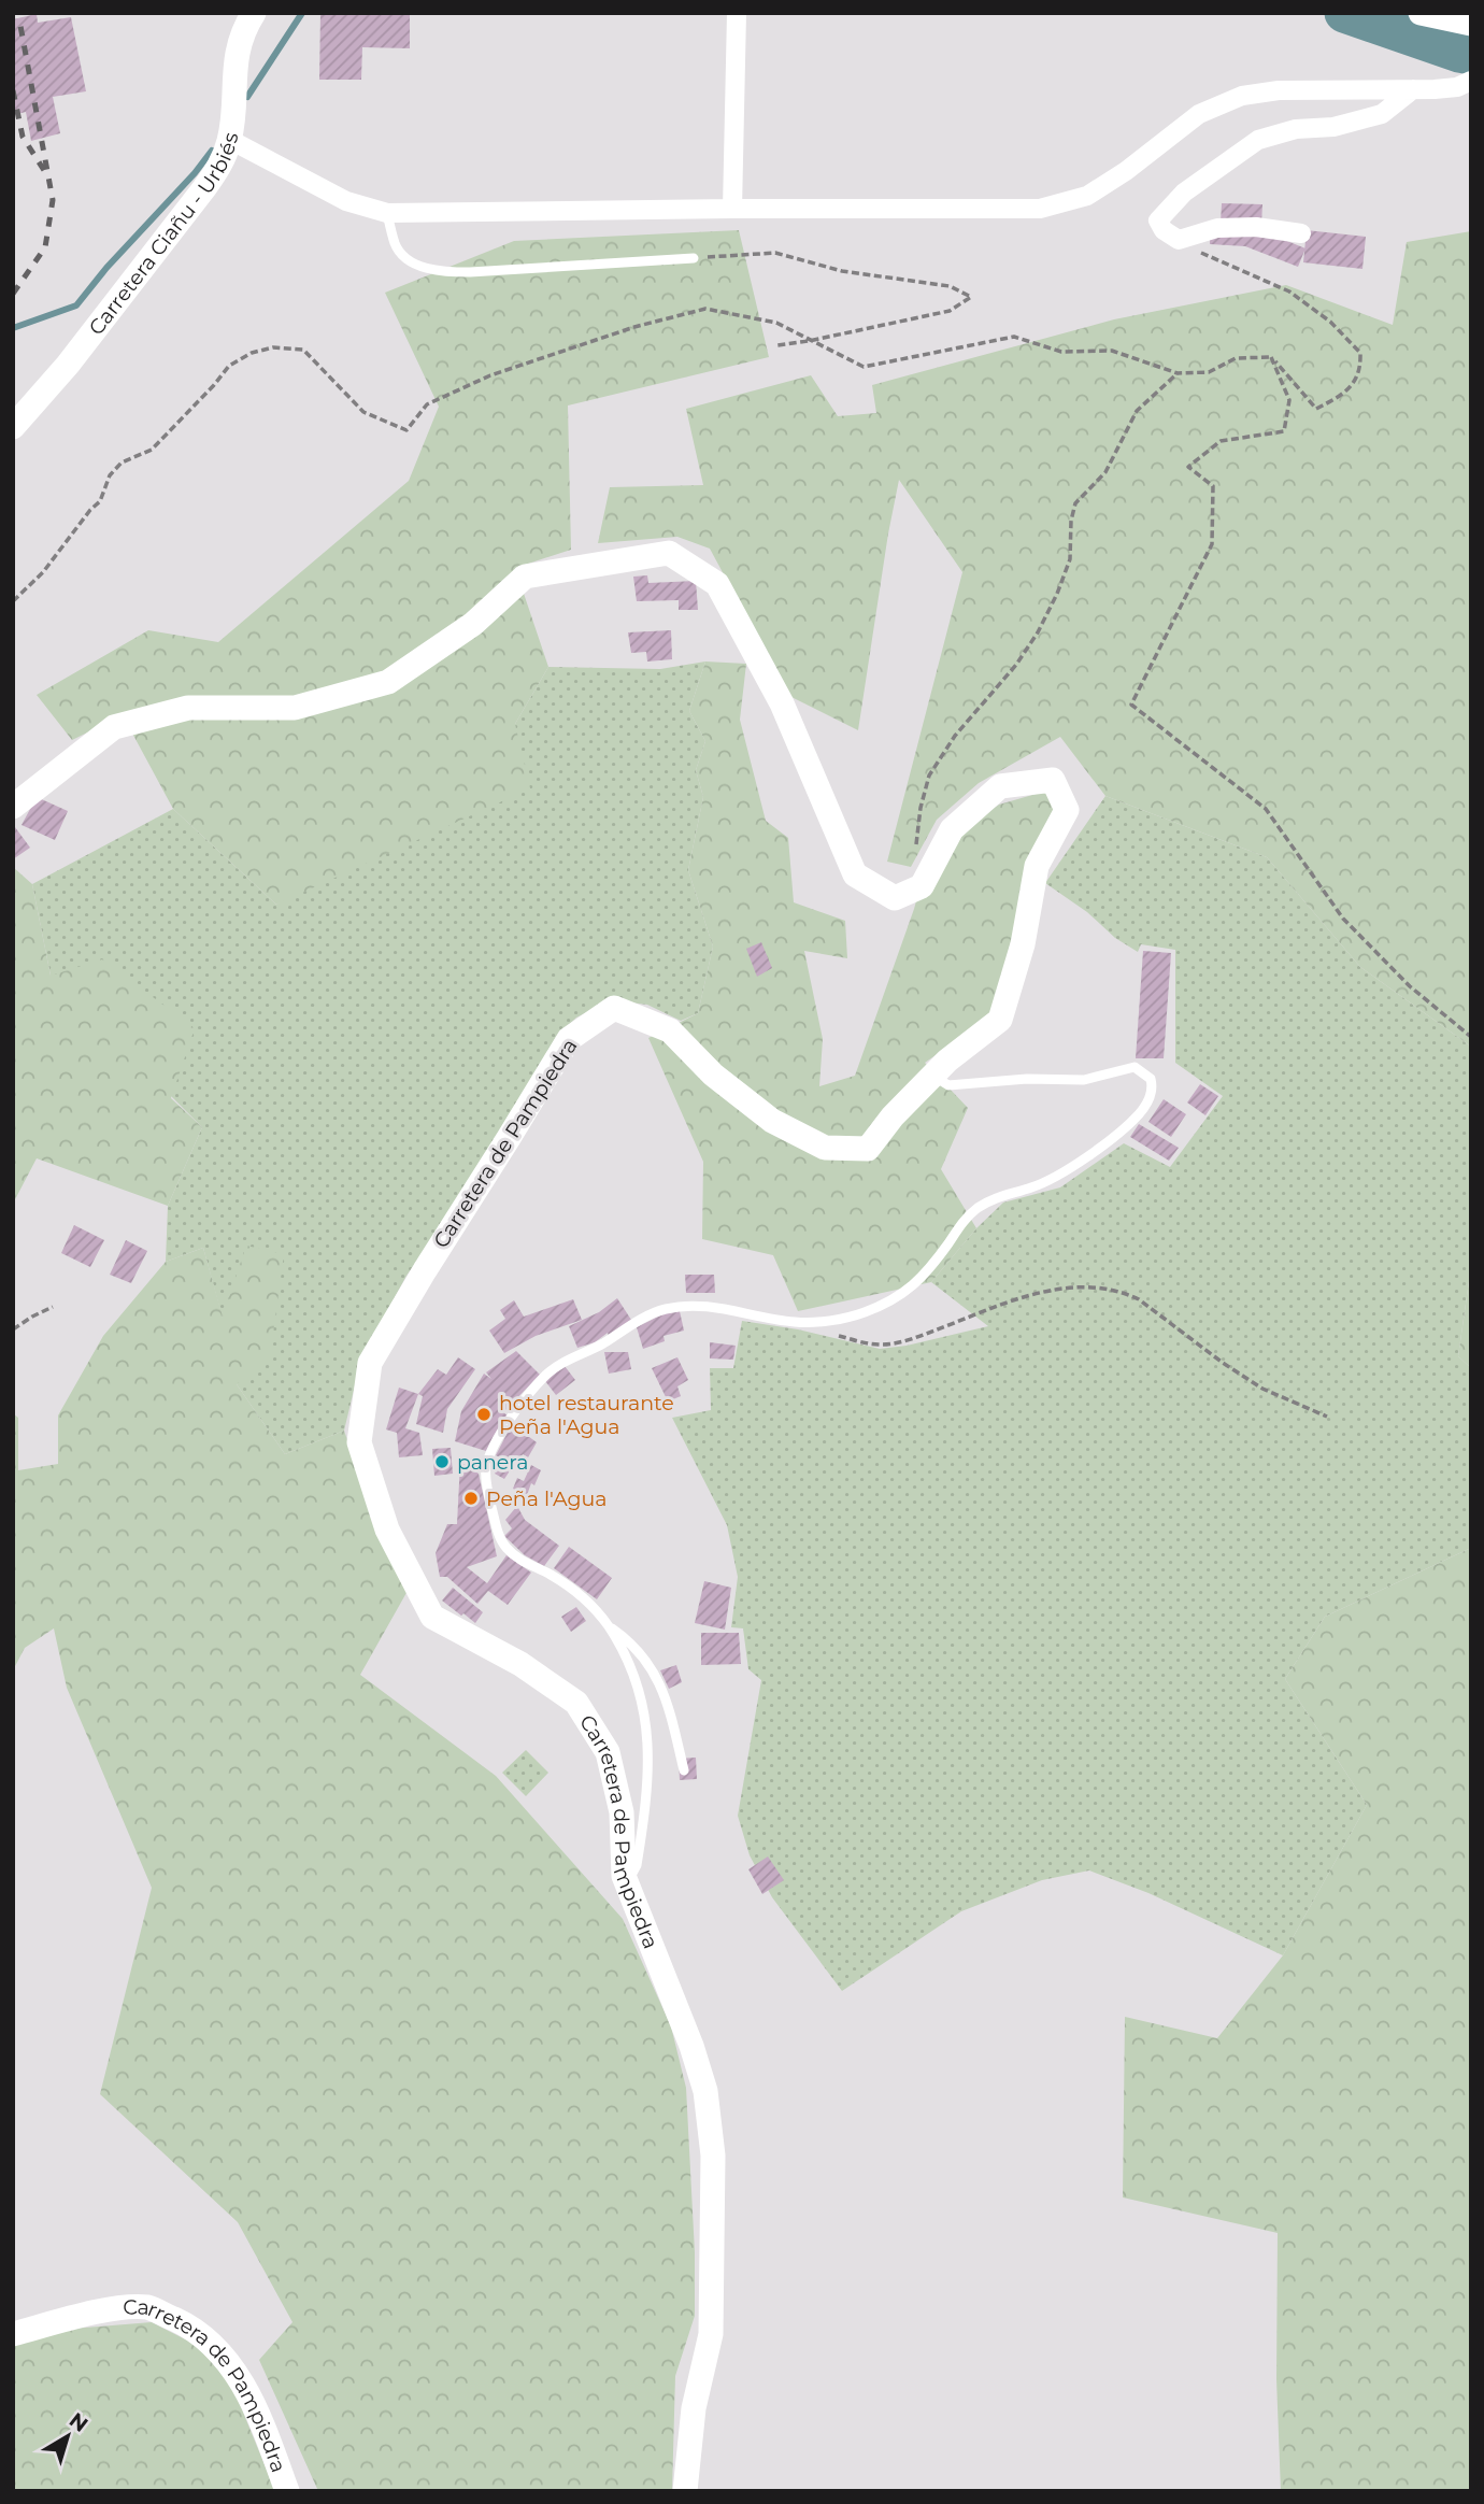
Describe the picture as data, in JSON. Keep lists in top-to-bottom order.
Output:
{
  "streets": {
    "street": ["Carretera Ciañu - Urbiés", "Carretera de Pampiedra"]
  },
  "places": ["hotel restaurante Peña l'Agua", "panera", "Peña l'Agua"],
  "north": "top right"
}
